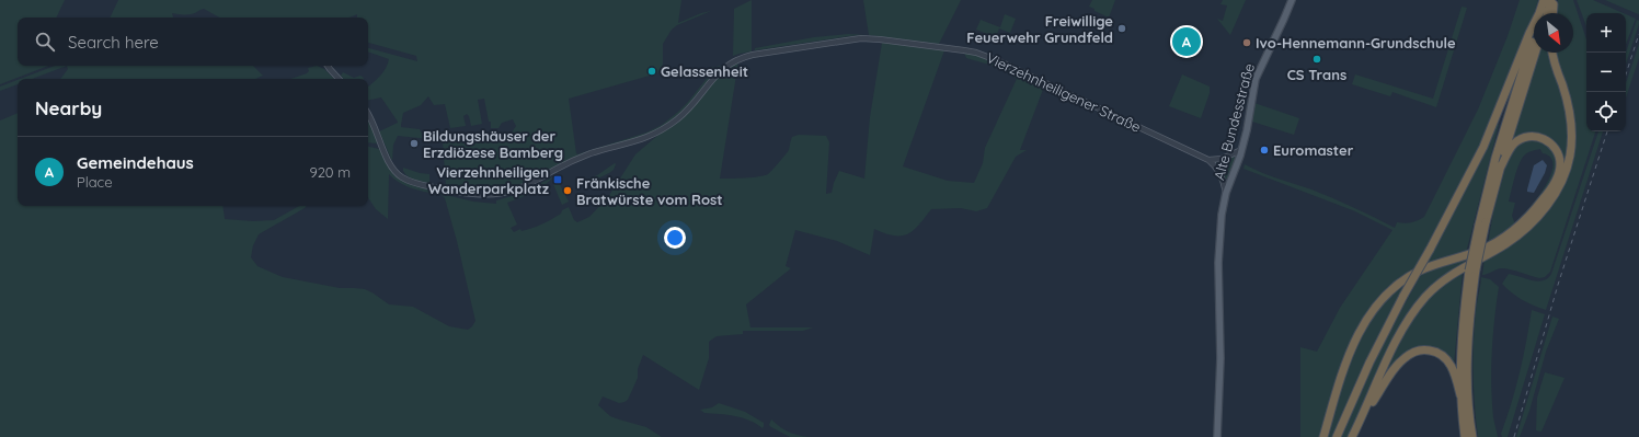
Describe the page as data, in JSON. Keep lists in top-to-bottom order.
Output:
{
  "streets": {
    "main road": ["Alte Bundesstraße"],
    "street": ["Vierzehnheiligener Straße"]
  },
  "places": {
    "other": [
      "Freiwillige Feuerwehr Grundfeld",
      "Ivo-Hennemann-Grundschule",
      "CS Trans",
      "Gelassenheit",
      "Bildungshäuser der Erzdiözese Bamberg",
      "Euromaster",
      "Fränkische Bratwürste vom Rost"
    ],
    "transit": ["Vierzehnheiligen Wanderparkplatz"]
  },
  "north": "bottom right",
  "page": {
    "map_buttons": ["+", "−"],
    "search": "Search here",
    "pins": "A",
    "heading": "Nearby",
    "list": [
      {
        "mark": "A",
        "name": "Gemeindehaus",
        "note": "Place",
        "value": "920 m"
      }
    ]
  }
}
